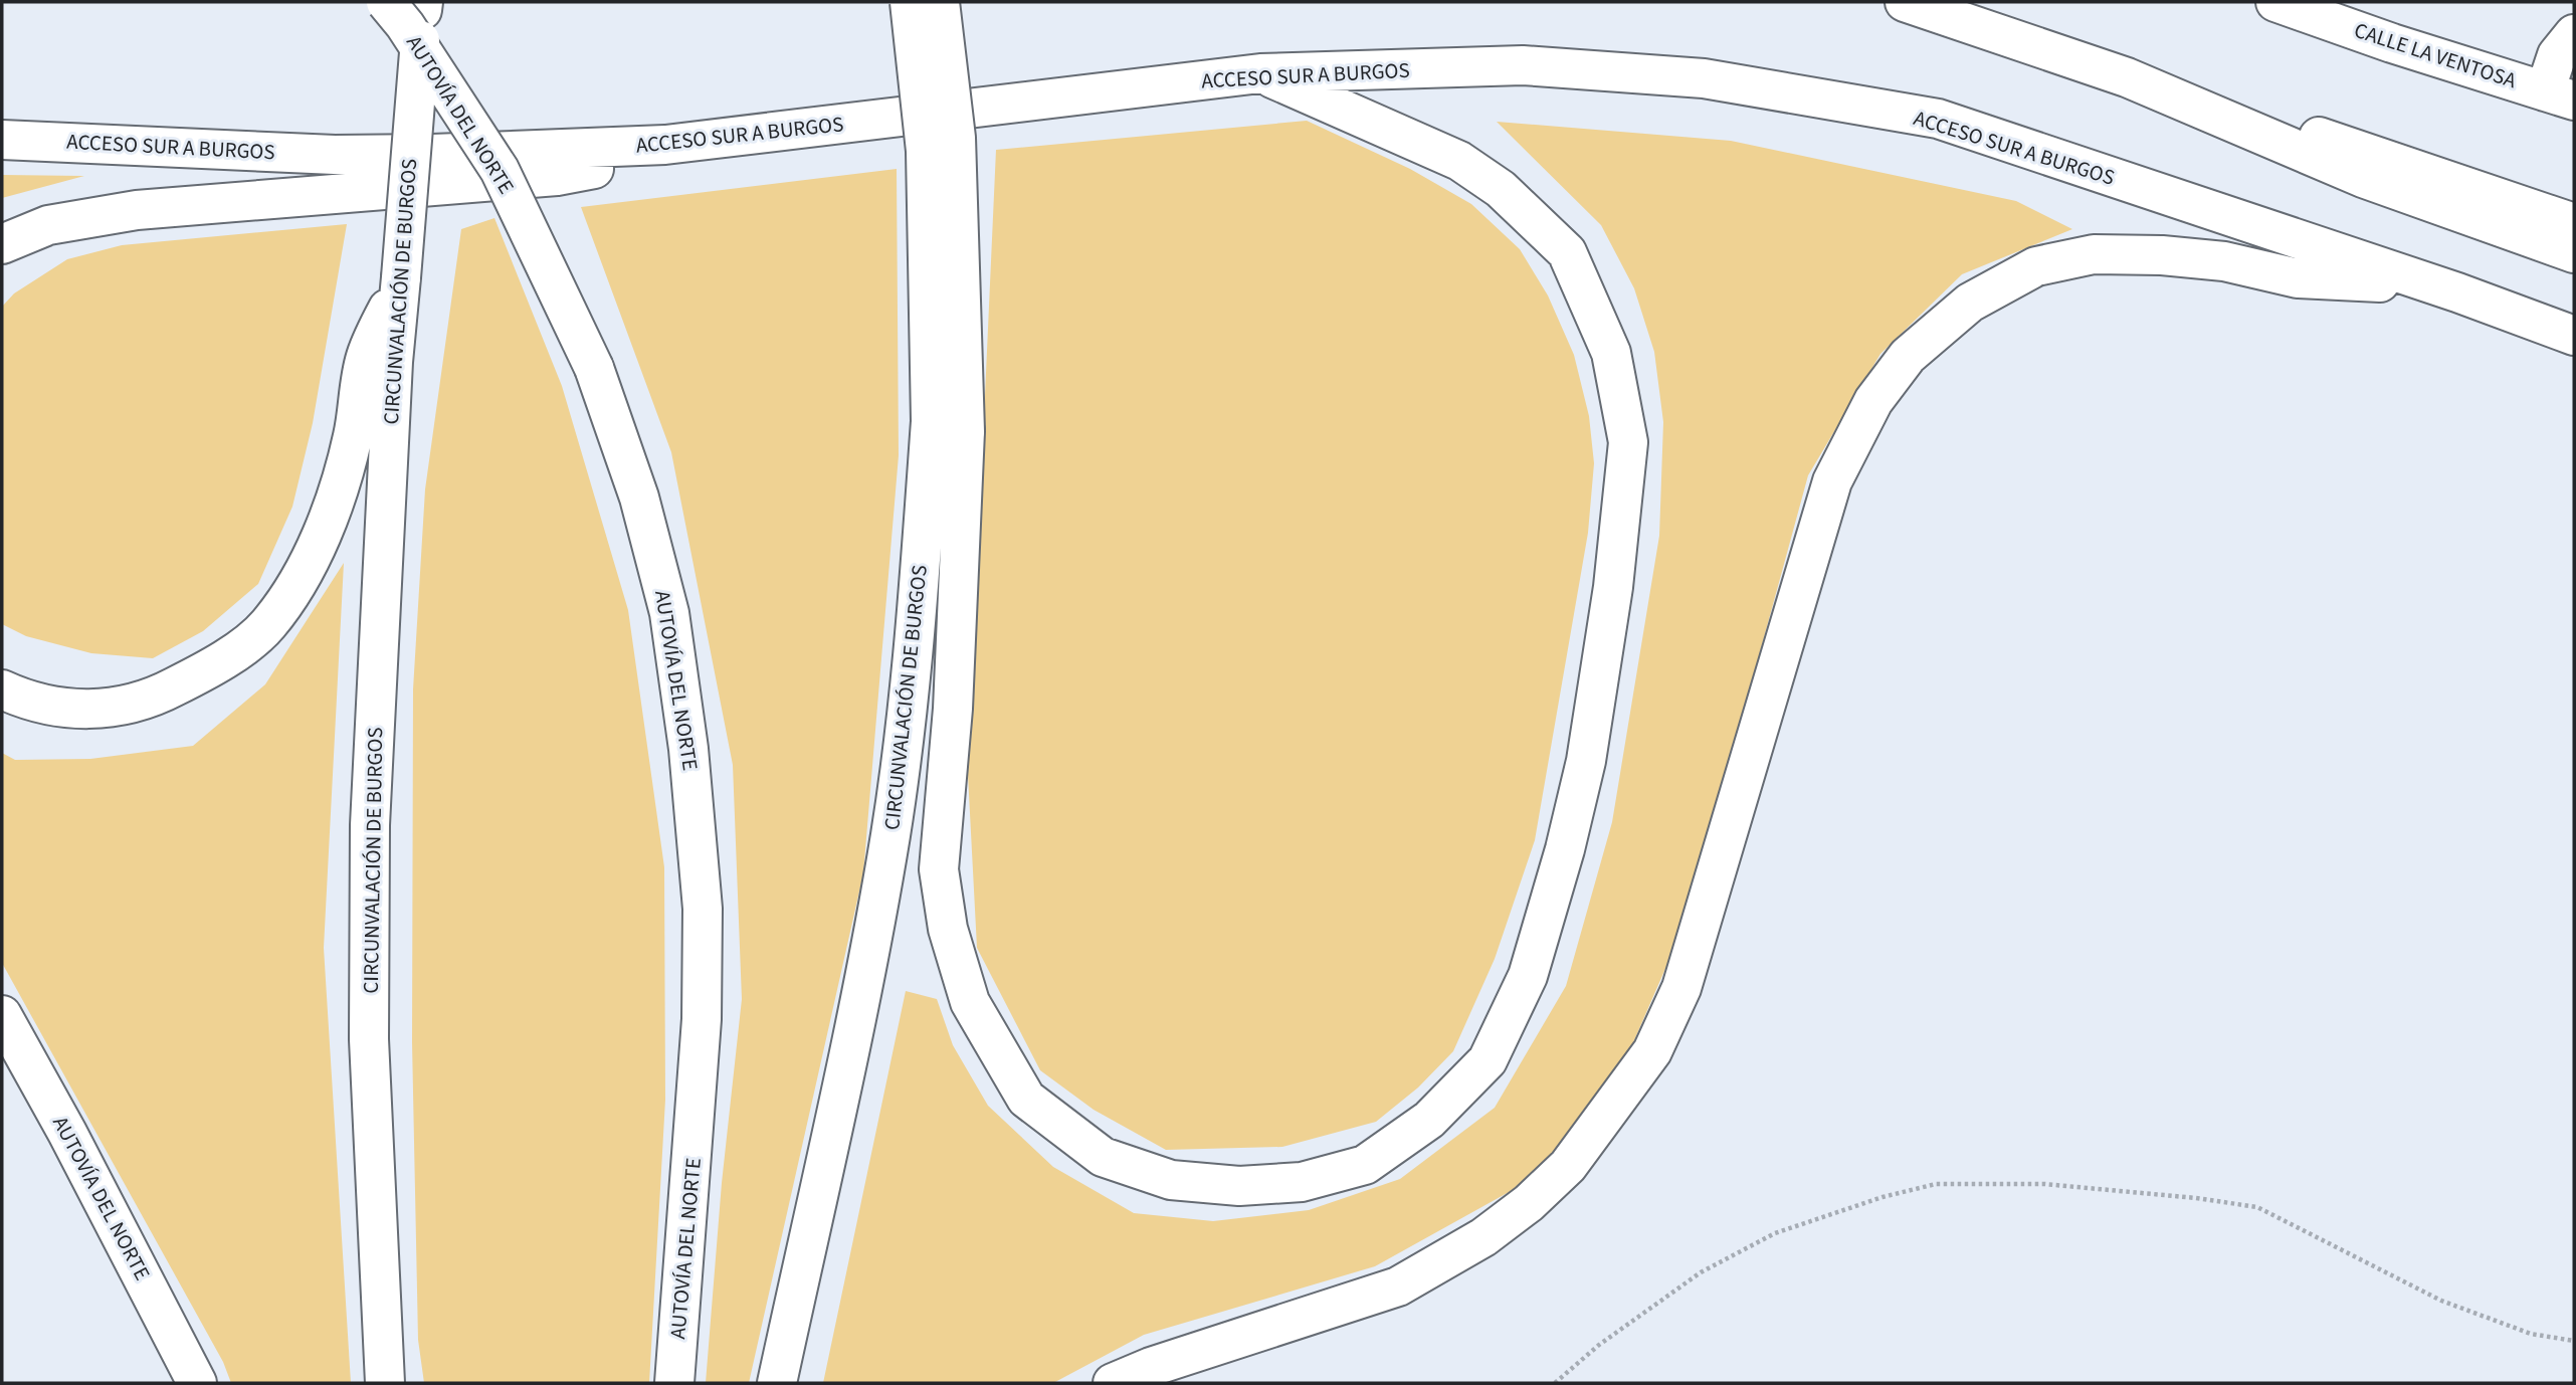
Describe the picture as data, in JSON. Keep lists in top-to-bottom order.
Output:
{
  "streets": {
    "main road": [
      "CALLE LA VENTOSA",
      "ACCESO SUR A BURGOS",
      "AUTOVÍA DEL NORTE",
      "CIRCUNVALACIÓN DE BURGOS"
    ]
  },
  "crossings": [
    ["AUTOVÍA DEL NORTE", "CIRCUNVALACIÓN DE BURGOS"]
  ]
}
